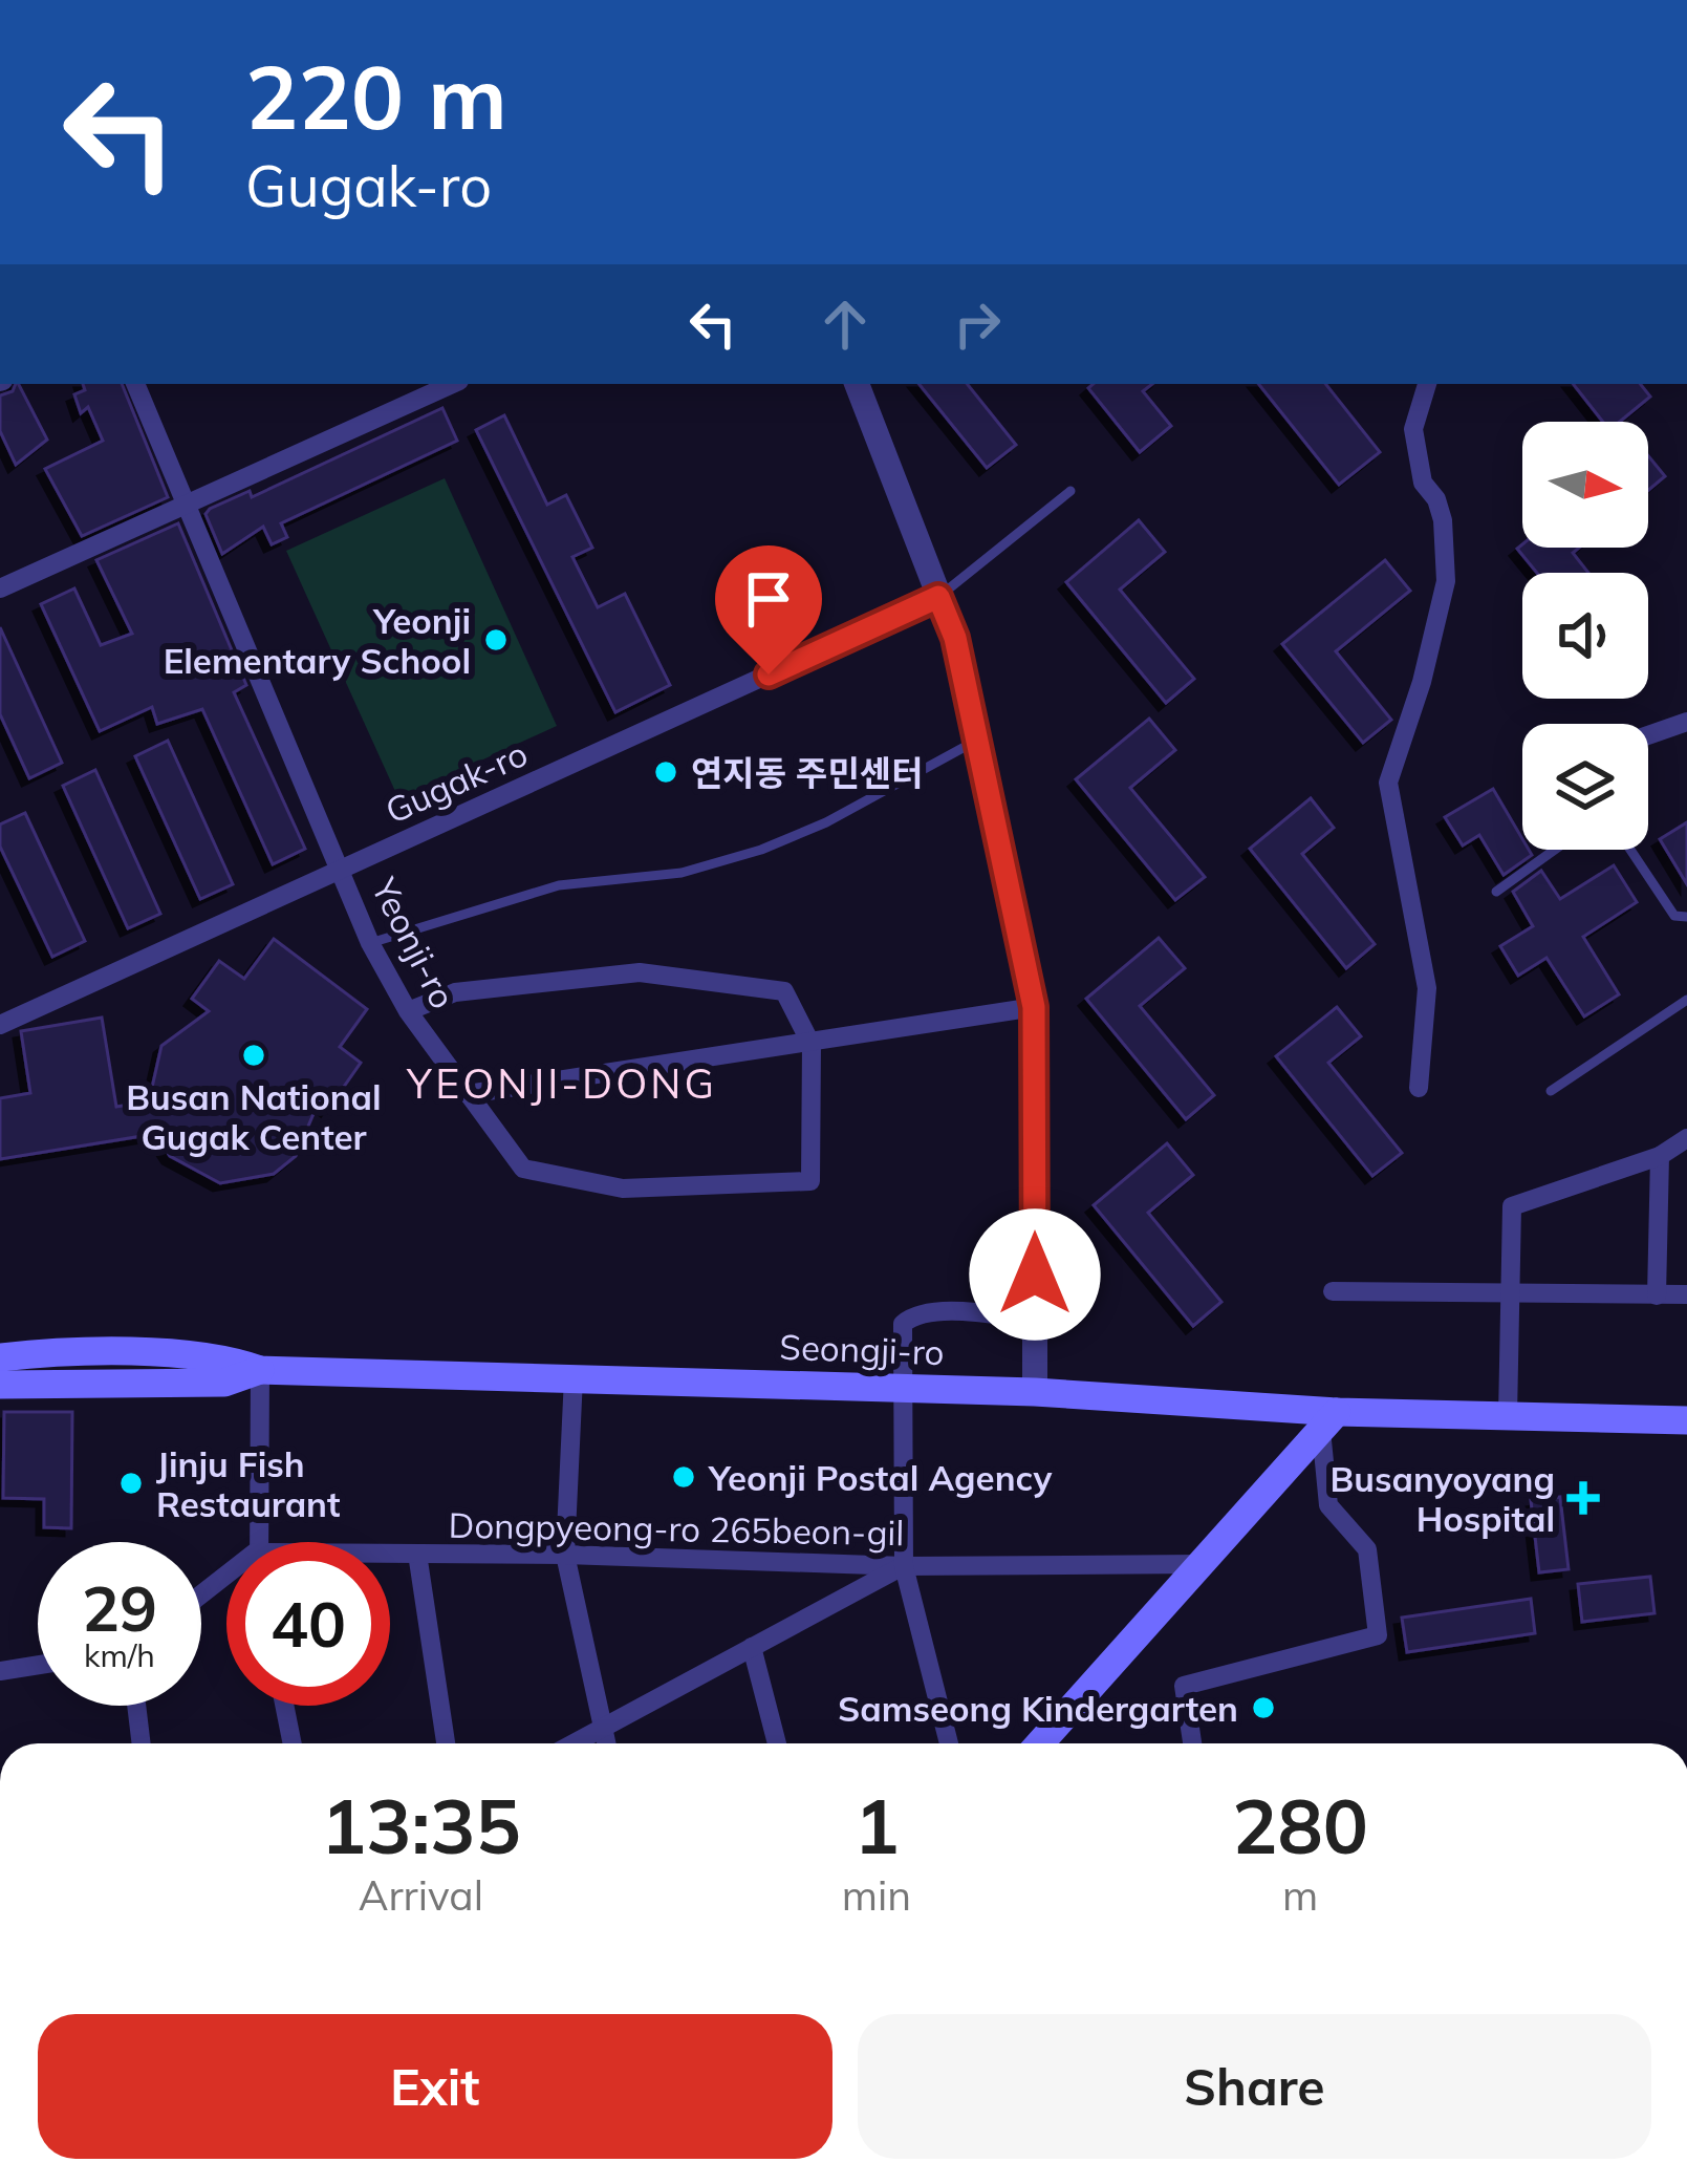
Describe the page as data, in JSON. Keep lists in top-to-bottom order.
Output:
{
  "streets": {
    "main road": ["Seongji-ro"],
    "street": ["Gugak-ro", "Yeonji-ro", "Dongpyeong-ro 265beon-gil"]
  },
  "crossings": [
    ["Gugak-ro", "Yeonji-ro"]
  ],
  "districts": ["YEONJI-DONG"],
  "places": {
    "other": [
      "Yeonji Elementary School",
      "연지동 주민센터",
      "Busan National Gugak Center",
      "Yeonji Postal Agency",
      "Jinju Fish Restaurant",
      "Samseong Kindergarten"
    ],
    "health": ["Busanyoyang Hospital"]
  },
  "north": "right",
  "page": {
    "turn": ["220 m", "Gugak-ro"],
    "speed": "29 km/h",
    "limit": "40",
    "eta": [
      "13:35",
      "Arrival",
      "1",
      "min",
      "280",
      "m"
    ],
    "buttons": ["Exit", "Share"]
  }
}
